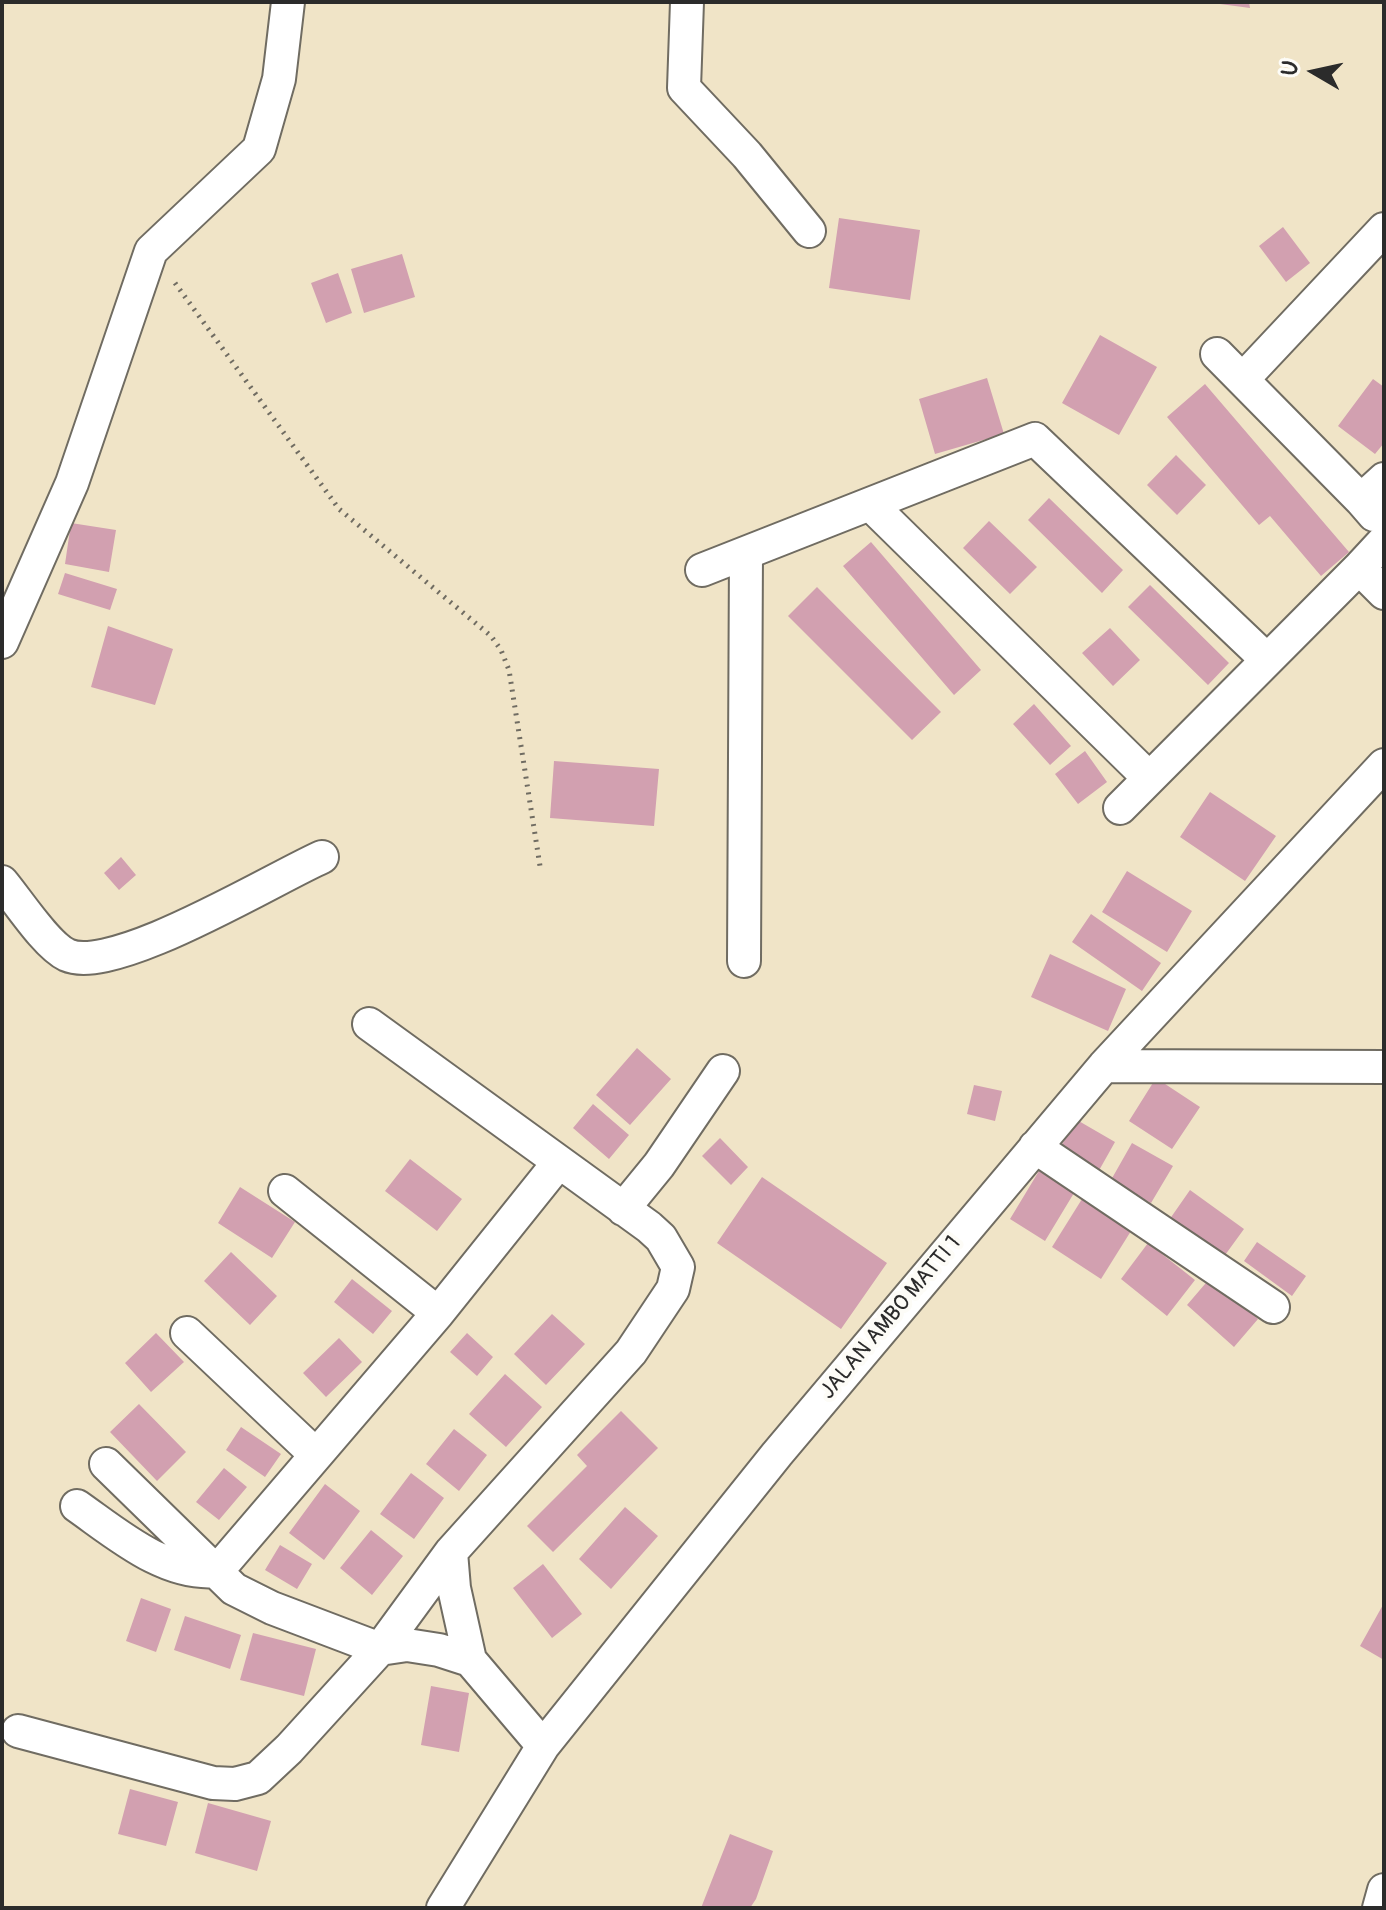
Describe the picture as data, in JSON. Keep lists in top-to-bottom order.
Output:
{
  "streets": {
    "street": ["JALAN AMBO MATTI 1"]
  },
  "north": "left"
}
